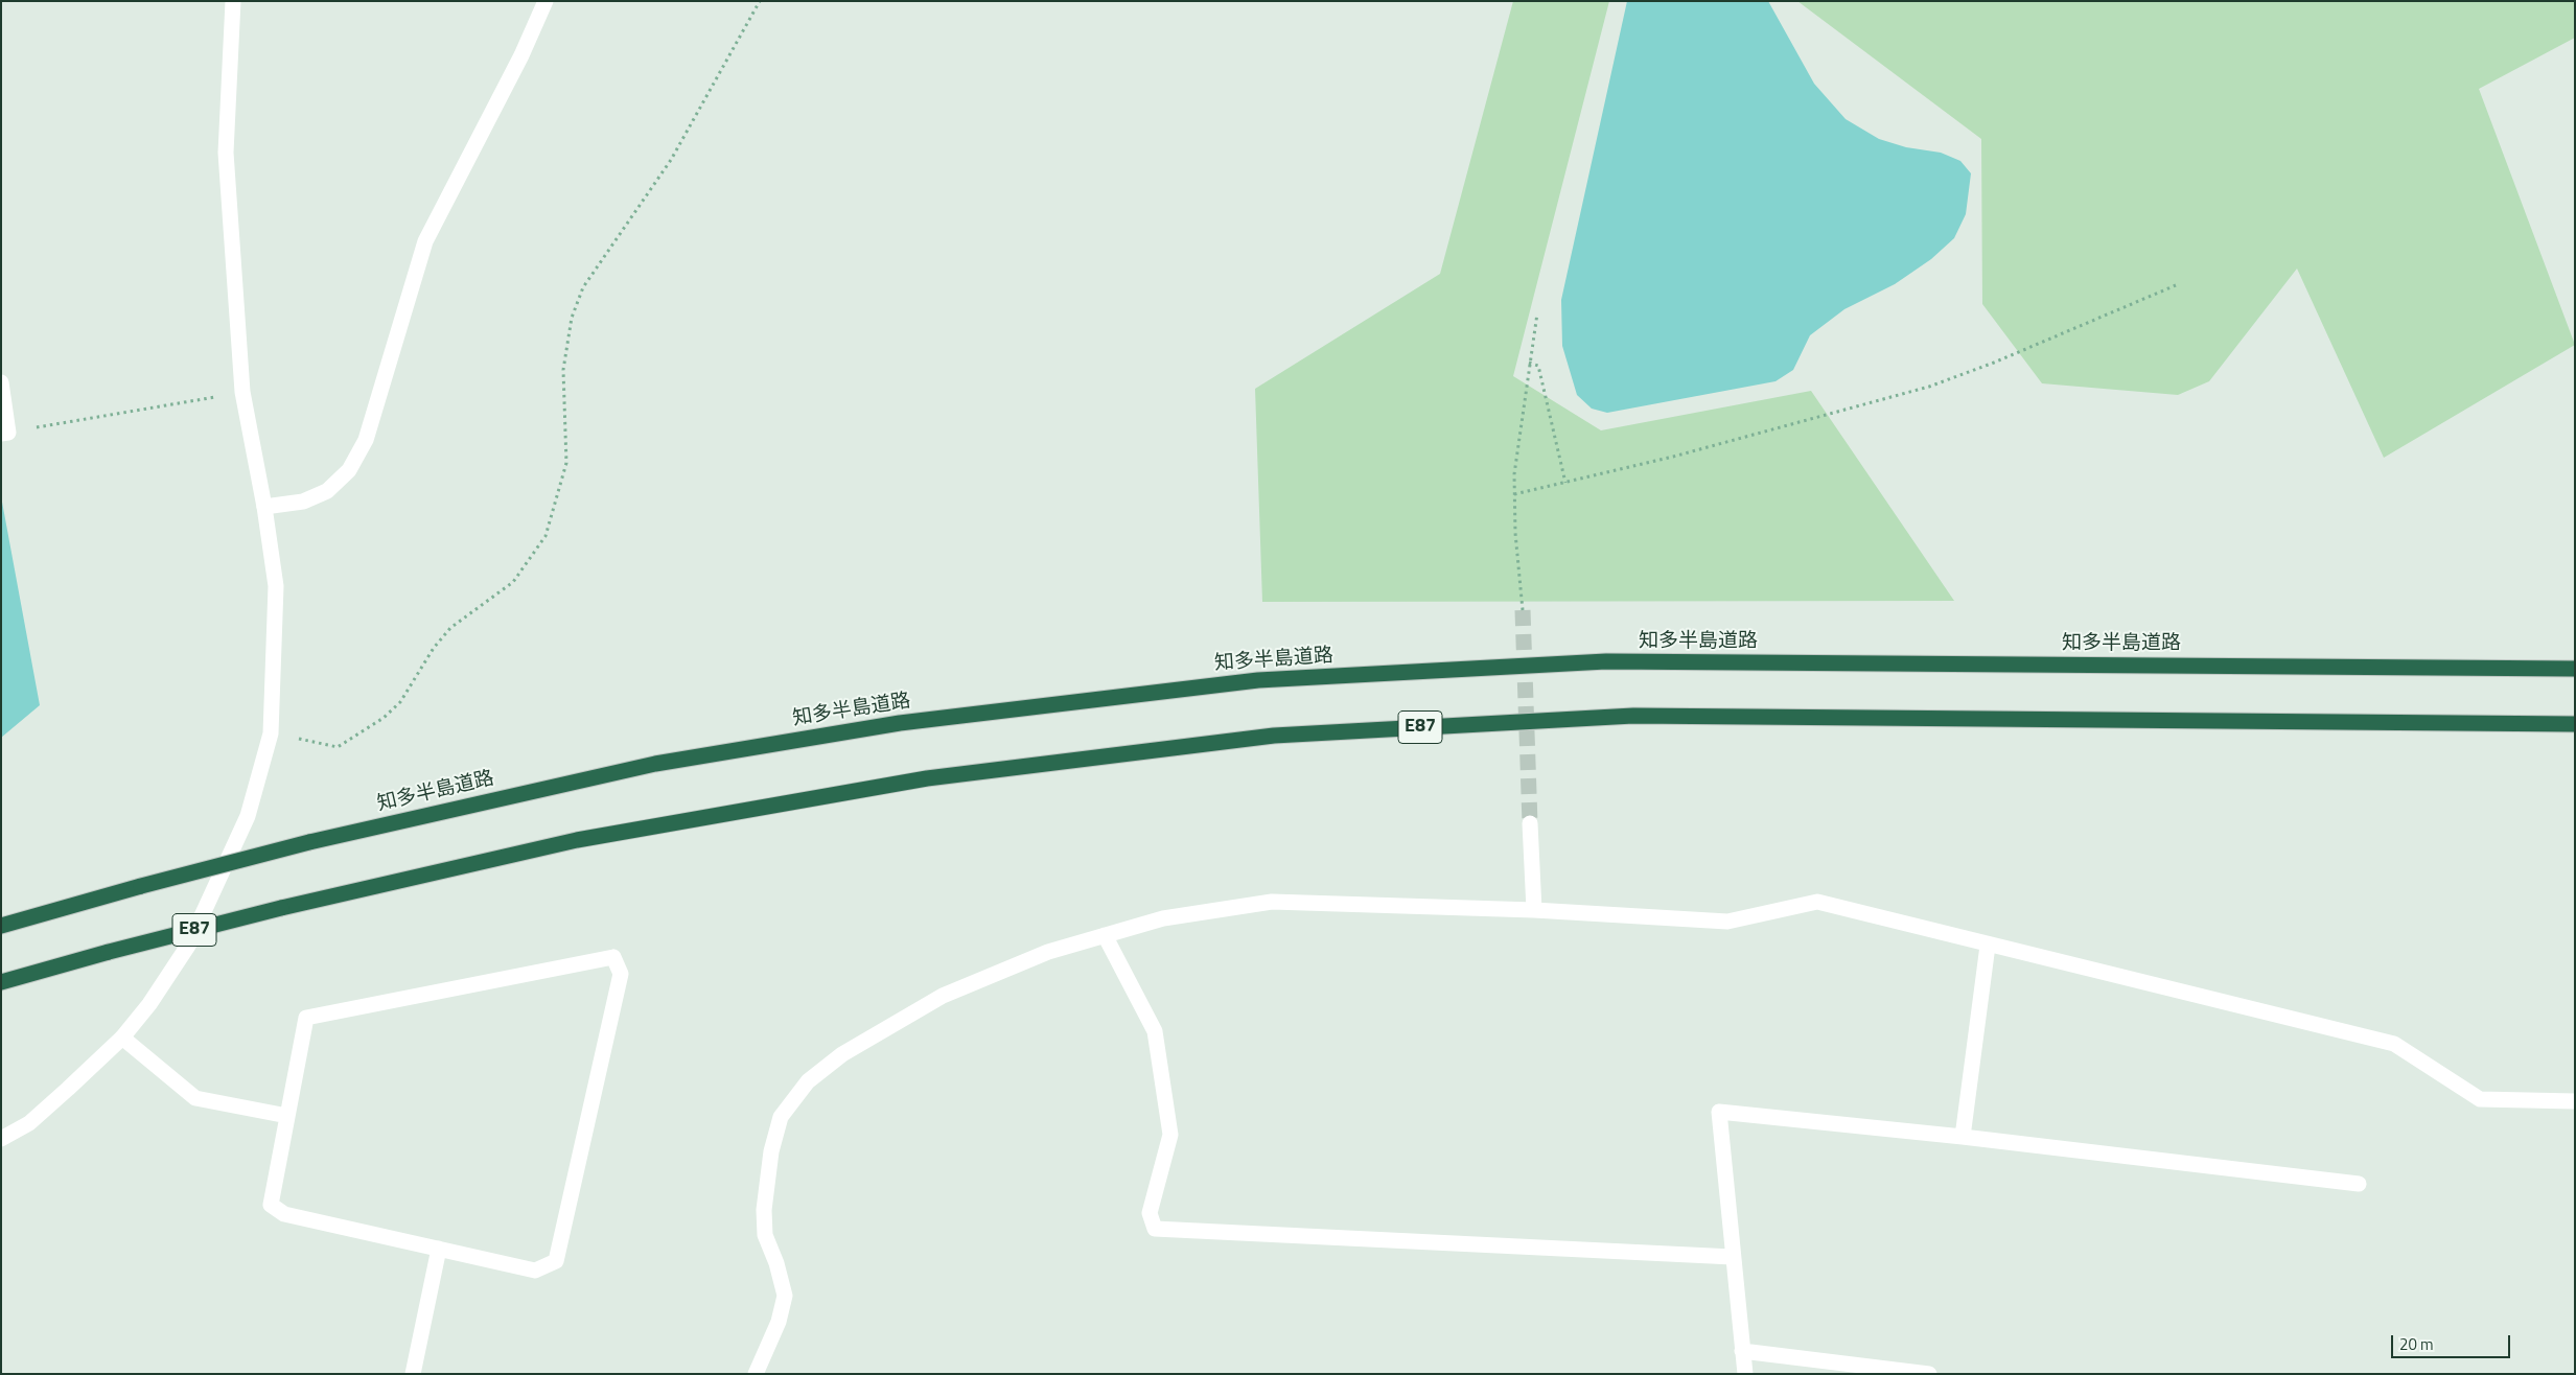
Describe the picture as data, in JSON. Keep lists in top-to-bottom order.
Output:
{
  "streets": {
    "highway": ["知多半島道路", "E87"]
  },
  "scale_bar": "20 m"
}
